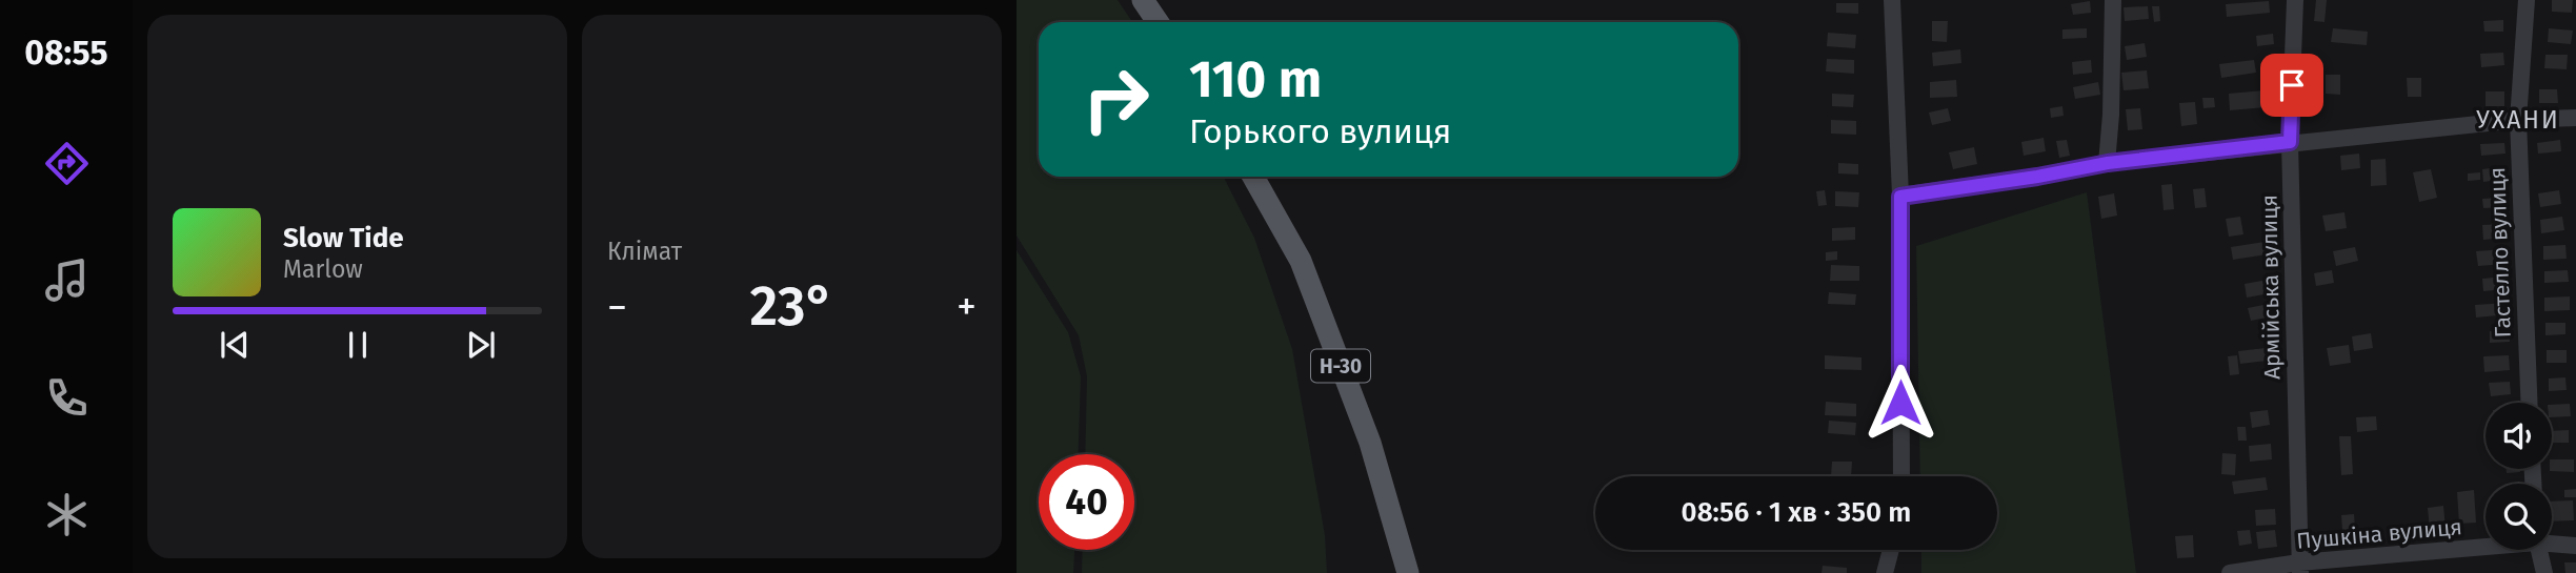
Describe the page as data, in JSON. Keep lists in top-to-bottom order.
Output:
{
  "streets": {
    "main road": ["Н-30"],
    "street": ["Гастелло вулиця", "Армійська вулиця", "Пушкіна вулиця"]
  },
  "crossings": [
    ["Армійська вулиця", "Пушкіна вулиця"]
  ],
  "districts": ["УХАНИ"],
  "page": {
    "tabs": "08:55",
    "tile": "Клімат",
    "turn": ["110 m", "Горького вулиця"],
    "song": ["Slow Tide", "Marlow"],
    "heat": ["−", "23°", "+"],
    "limit": "40",
    "trip": "08:56 · 1 хв · 350 m"
  }
}
